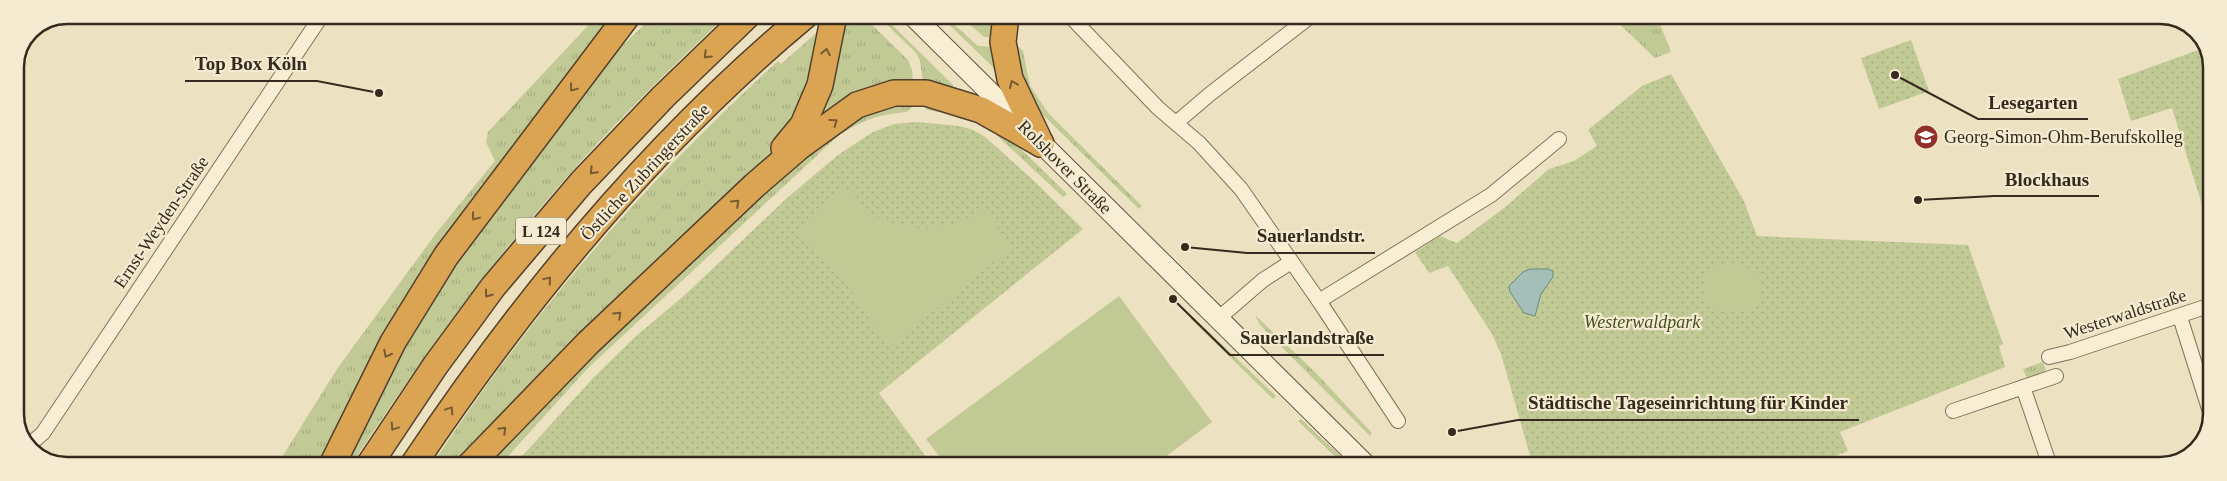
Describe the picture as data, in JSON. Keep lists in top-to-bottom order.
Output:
{
  "streets": {
    "highway": ["Östliche Zubringerstraße", "L 124"],
    "street": ["Rolshover Straße", "Ernst-Weyden-Straße", "Westerwaldstraße"]
  },
  "parks": ["Westerwaldpark"],
  "places": {
    "other": [
      "Lesegarten",
      "Top Box Köln",
      "Blockhaus",
      "Sauerlandstr.",
      "Sauerlandstraße",
      "Städtische Tageseinrichtung für Kinder"
    ],
    "school or university": ["Georg-Simon-Ohm-Berufskolleg"]
  }
}
